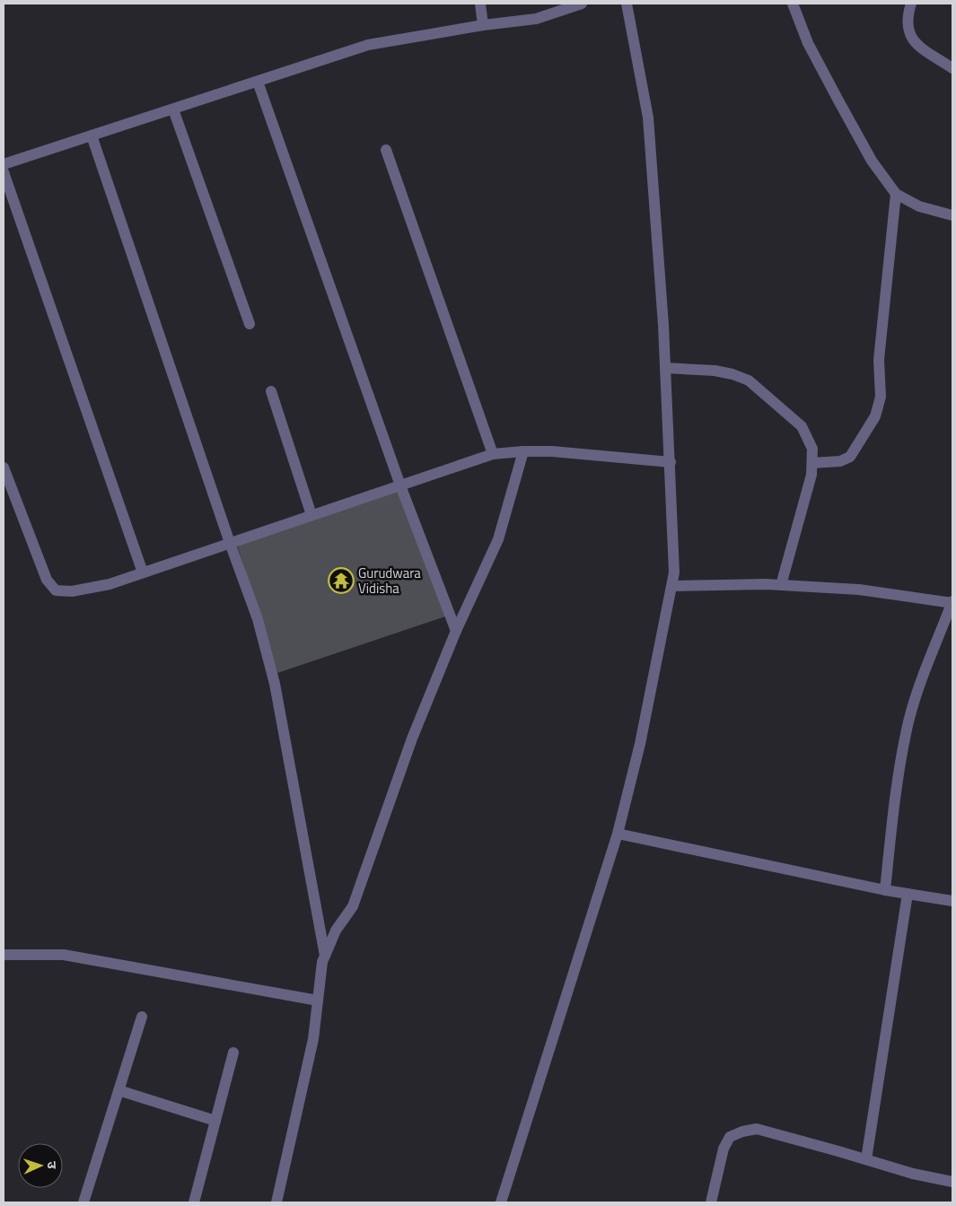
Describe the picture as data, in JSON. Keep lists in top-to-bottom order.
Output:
{
  "places": {
    "temple": ["Gurudwara Vidisha"]
  },
  "north": "right"
}
